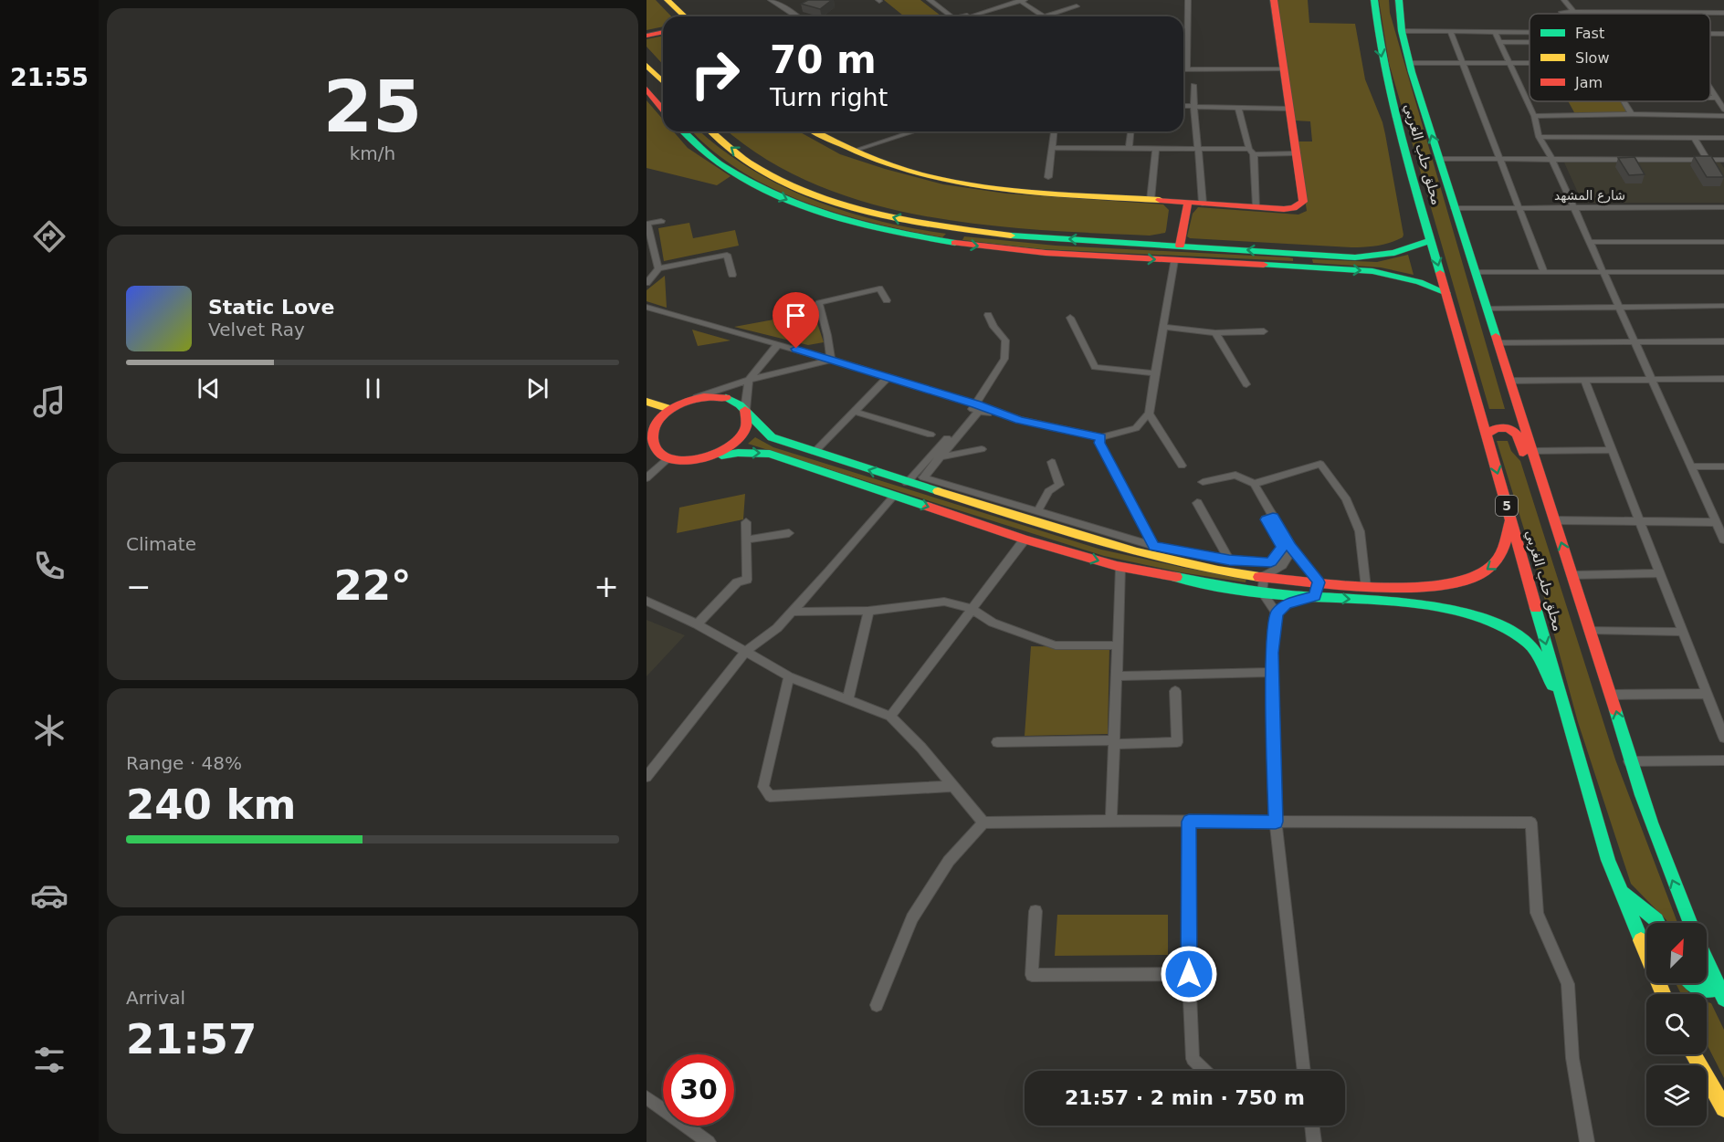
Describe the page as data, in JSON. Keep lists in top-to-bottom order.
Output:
{
  "streets": {
    "main road": ["محلق حلب الغربي", "5"],
    "street": ["شارع المشهد"]
  },
  "crossings": [
    ["محلق حلب الغربي", "شارع المشهد"]
  ],
  "legend": ["Fast", "Slow", "Jam"],
  "north": "top right",
  "page": {
    "tabs": "21:55",
    "tile": [
      ["25", "km/h"],
      "Climate",
      ["Range · 48%", "240 km"],
      ["Arrival", "21:57"]
    ],
    "turn": ["70 m", "Turn right"],
    "song": ["Static Love", "Velvet Ray"],
    "heat": ["−", "22°", "+"],
    "limit": "30",
    "trip": "21:57 · 2 min · 750 m"
  }
}
